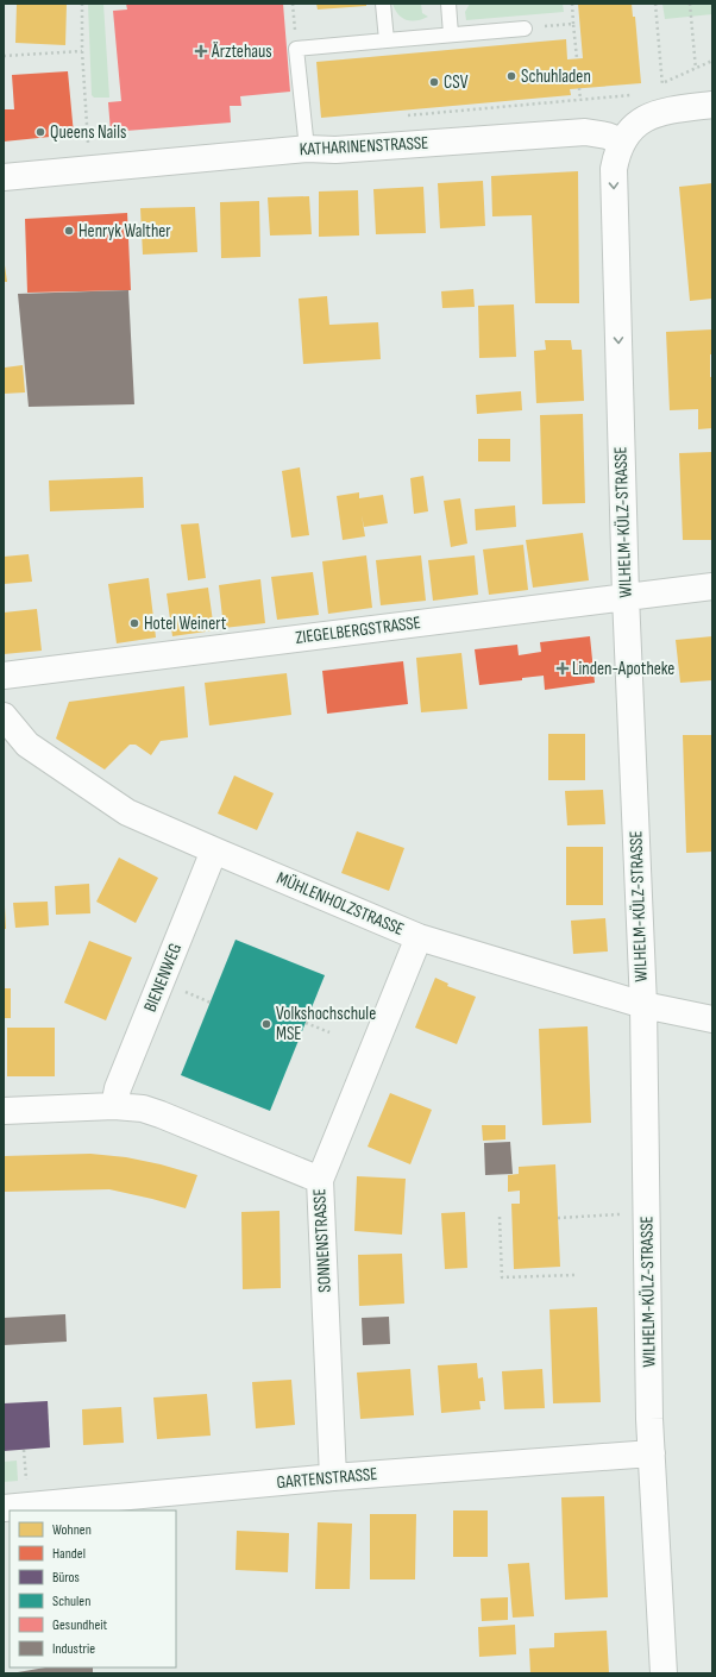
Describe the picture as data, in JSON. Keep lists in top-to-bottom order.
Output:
{
  "streets": {
    "street": [
      "KATHARINENSTRASSE",
      "WILHELM-KÜLZ-STRASSE",
      "ZIEGELBERGSTRASSE",
      "MÜHLENHOLZSTRASSE",
      "BIENENWEG",
      "SONNENSTRASSE",
      "GARTENSTRASSE"
    ]
  },
  "crossings": [
    ["KATHARINENSTRASSE", "WILHELM-KÜLZ-STRASSE"],
    ["WILHELM-KÜLZ-STRASSE", "ZIEGELBERGSTRASSE"],
    ["WILHELM-KÜLZ-STRASSE", "MÜHLENHOLZSTRASSE"],
    ["WILHELM-KÜLZ-STRASSE", "GARTENSTRASSE"],
    ["MÜHLENHOLZSTRASSE", "BIENENWEG"],
    ["MÜHLENHOLZSTRASSE", "SONNENSTRASSE"],
    ["SONNENSTRASSE", "GARTENSTRASSE"]
  ],
  "places": {
    "health": ["Ärztehaus", "Linden-Apotheke"],
    "other": [
      "Schuhladen",
      "CSV",
      "Queens Nails",
      "Henryk Walther",
      "Hotel Weinert",
      "Volkshochschule MSE"
    ]
  },
  "legend": [
    "Wohnen",
    "Handel",
    "Büros",
    "Schulen",
    "Gesundheit",
    "Industrie"
  ]
}
